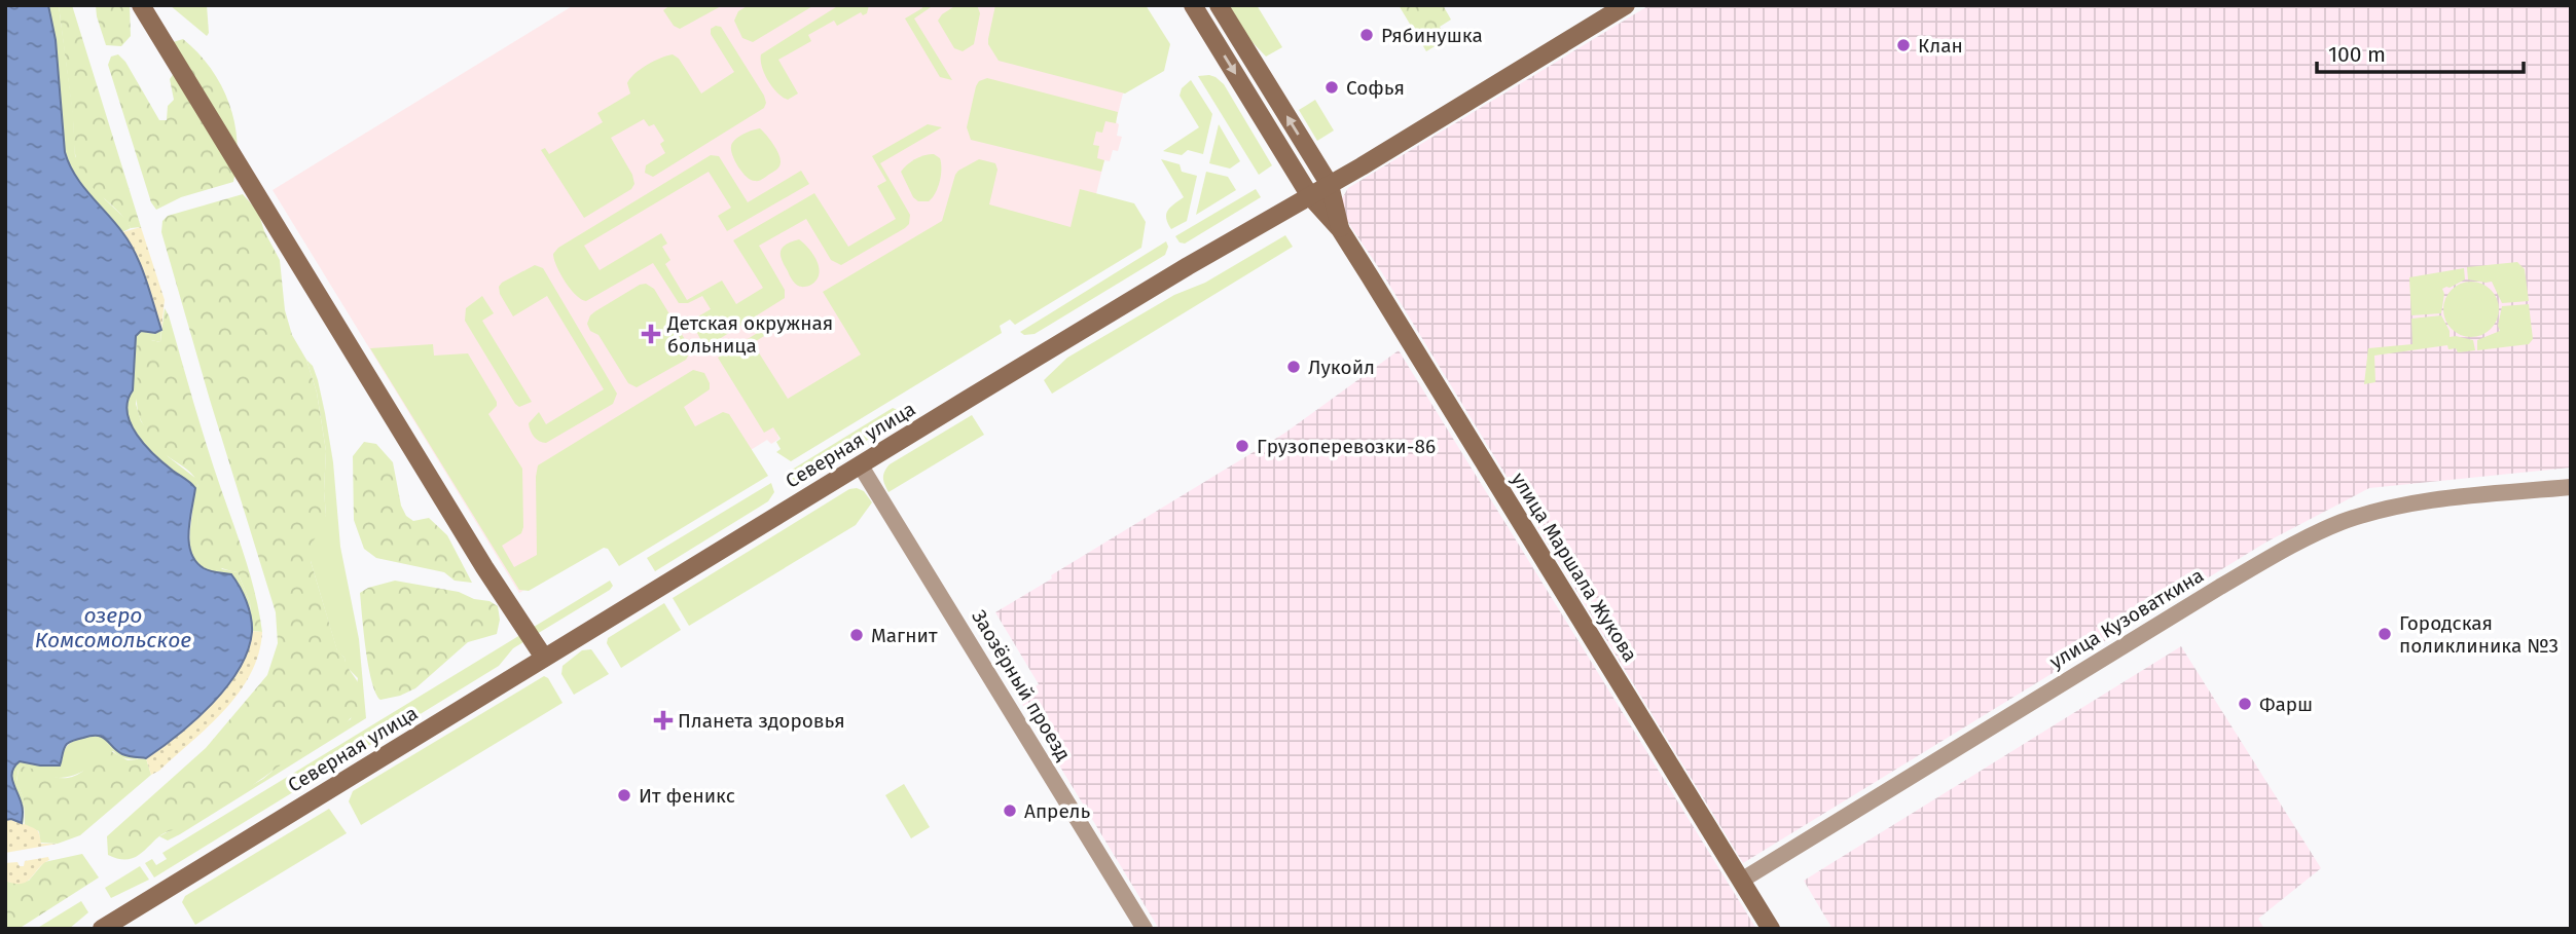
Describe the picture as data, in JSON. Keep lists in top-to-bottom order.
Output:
{
  "streets": {
    "main road": ["Северная улица", "улица Маршала Жукова"],
    "street": ["улица Кузоваткина", "Заозёрный проезд"]
  },
  "crossings": [
    ["Северная улица", "улица Маршала Жукова"],
    ["Северная улица", "Заозёрный проезд"],
    ["улица Маршала Жукова", "улица Кузоваткина"]
  ],
  "water": ["озеро Комсомольское"],
  "places": {
    "other": [
      "Рябинушка",
      "Клан",
      "Софья",
      "Лукойл",
      "Грузоперевозки-86",
      "Городская поликлиника №3",
      "Магнит",
      "Фарш",
      "Ит феникс",
      "Апрель"
    ],
    "health": ["Детская окружная больница", "Планета здоровья"]
  },
  "scale_bar": "100 m"
}
